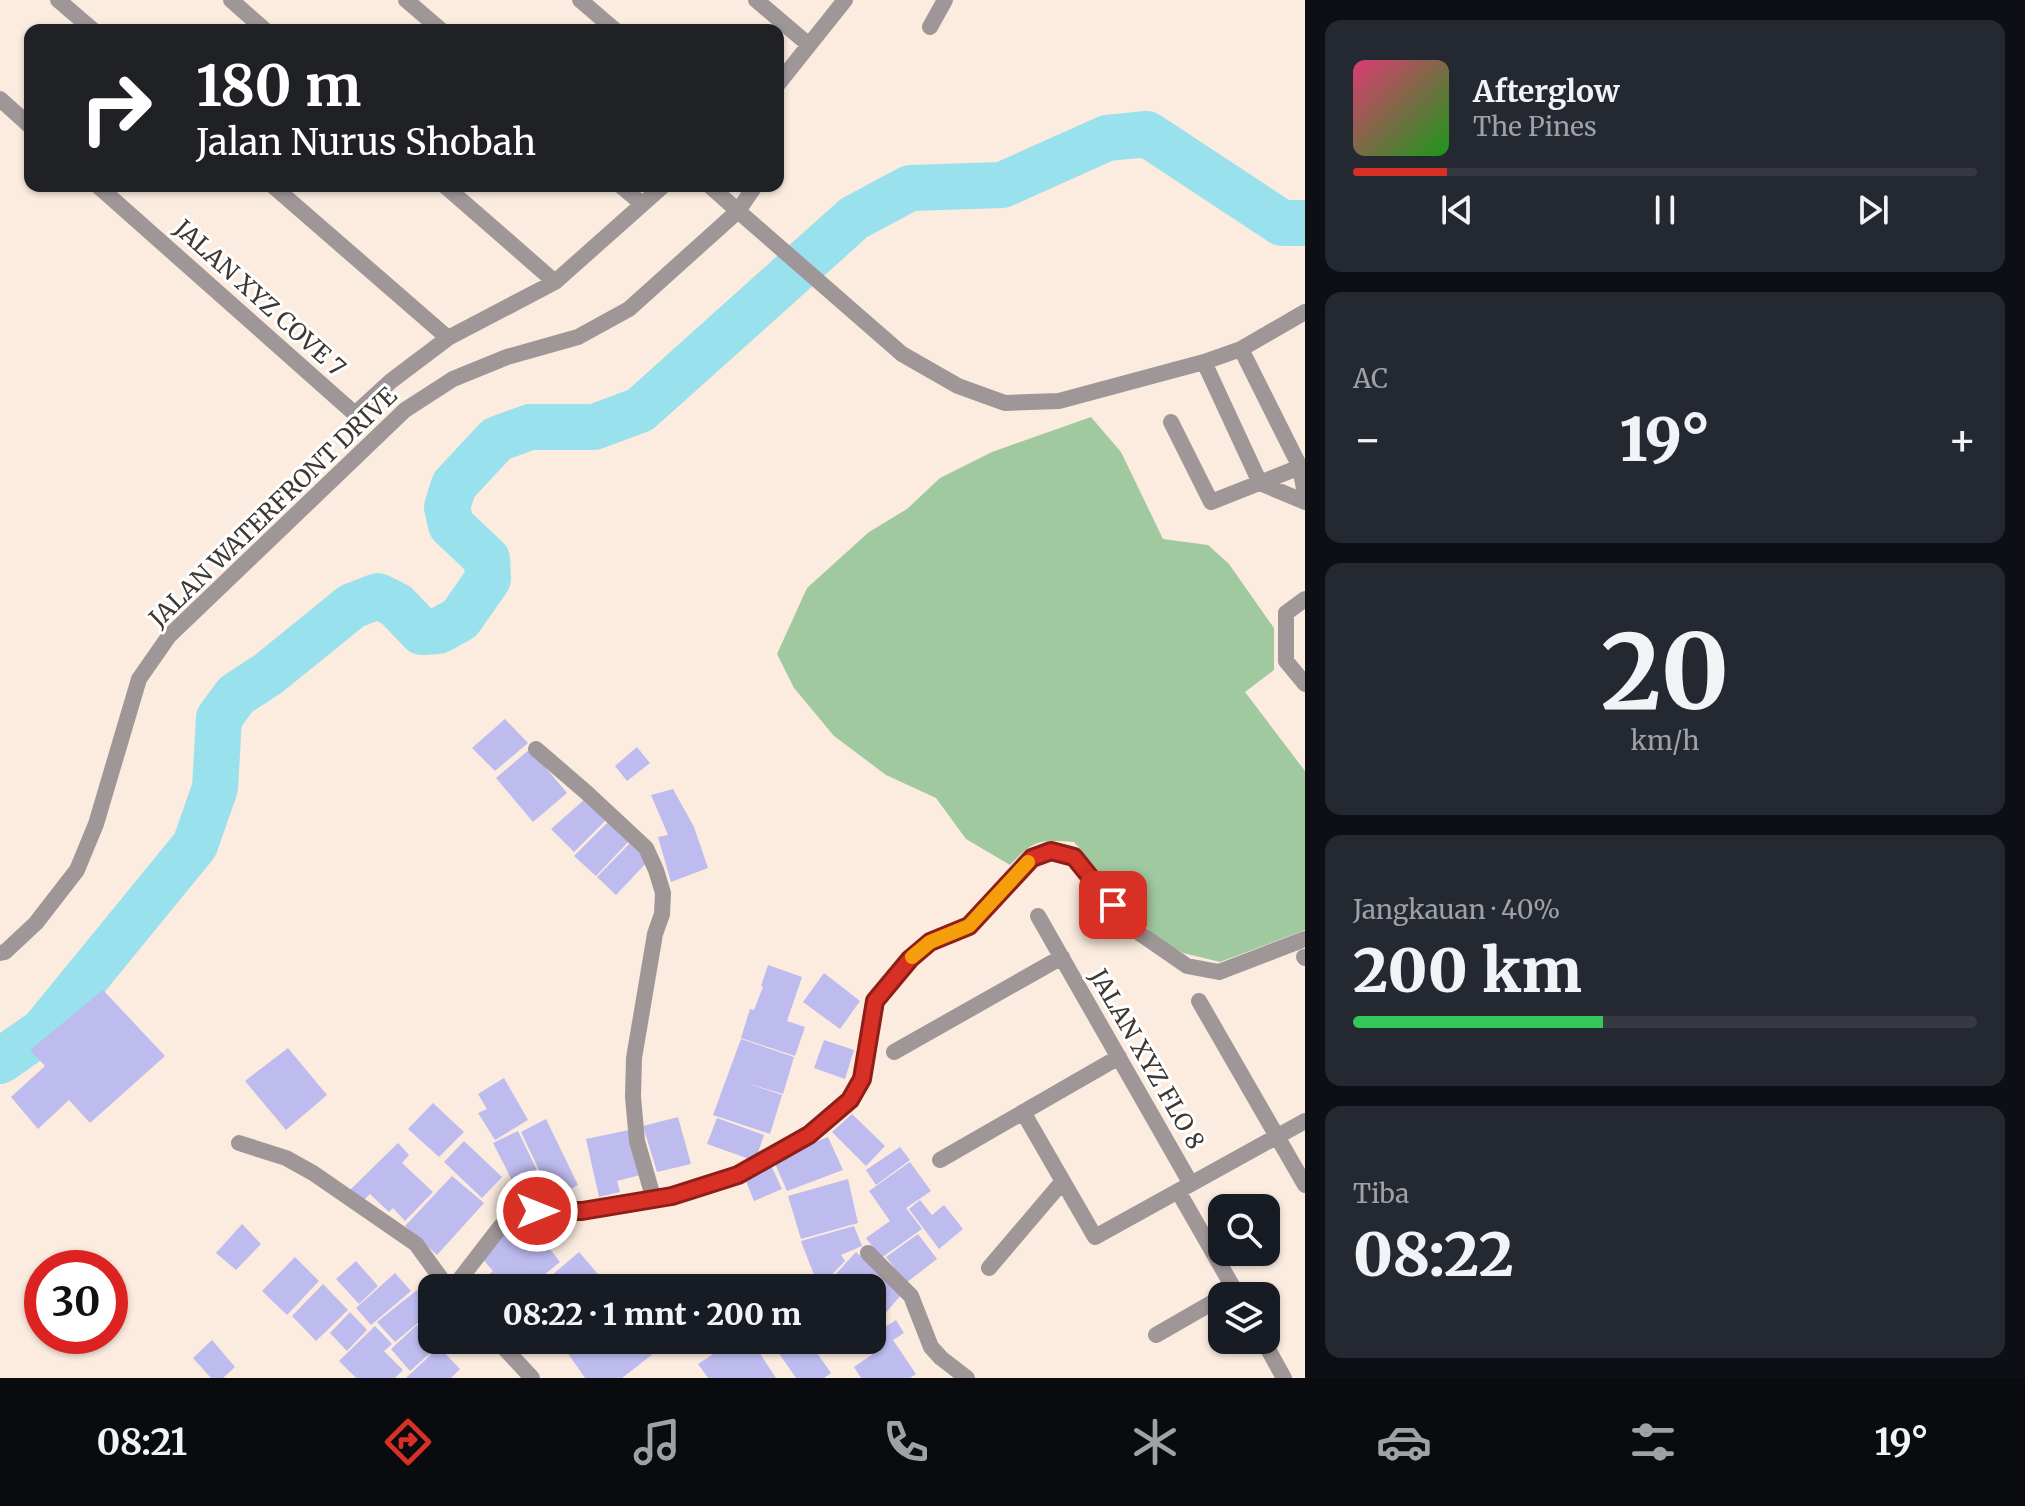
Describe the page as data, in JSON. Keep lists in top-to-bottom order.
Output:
{
  "streets": {
    "street": ["JALAN XYZ COVE 7", "JALAN WATERFRONT DRIVE", "JALAN XYZ FLO 8"]
  },
  "page": {
    "turn": ["180 m", "Jalan Nurus Shobah"],
    "song": ["Afterglow", "The Pines"],
    "tile": [
      "AC",
      ["20", "km/h"],
      ["Jangkauan · 40%", "200 km"],
      ["Tiba", "08:22"]
    ],
    "heat": ["−", "19°", "+"],
    "limit": "30",
    "trip": "08:22 · 1 mnt · 200 m",
    "tabs": ["08:21", "19°"]
  }
}
